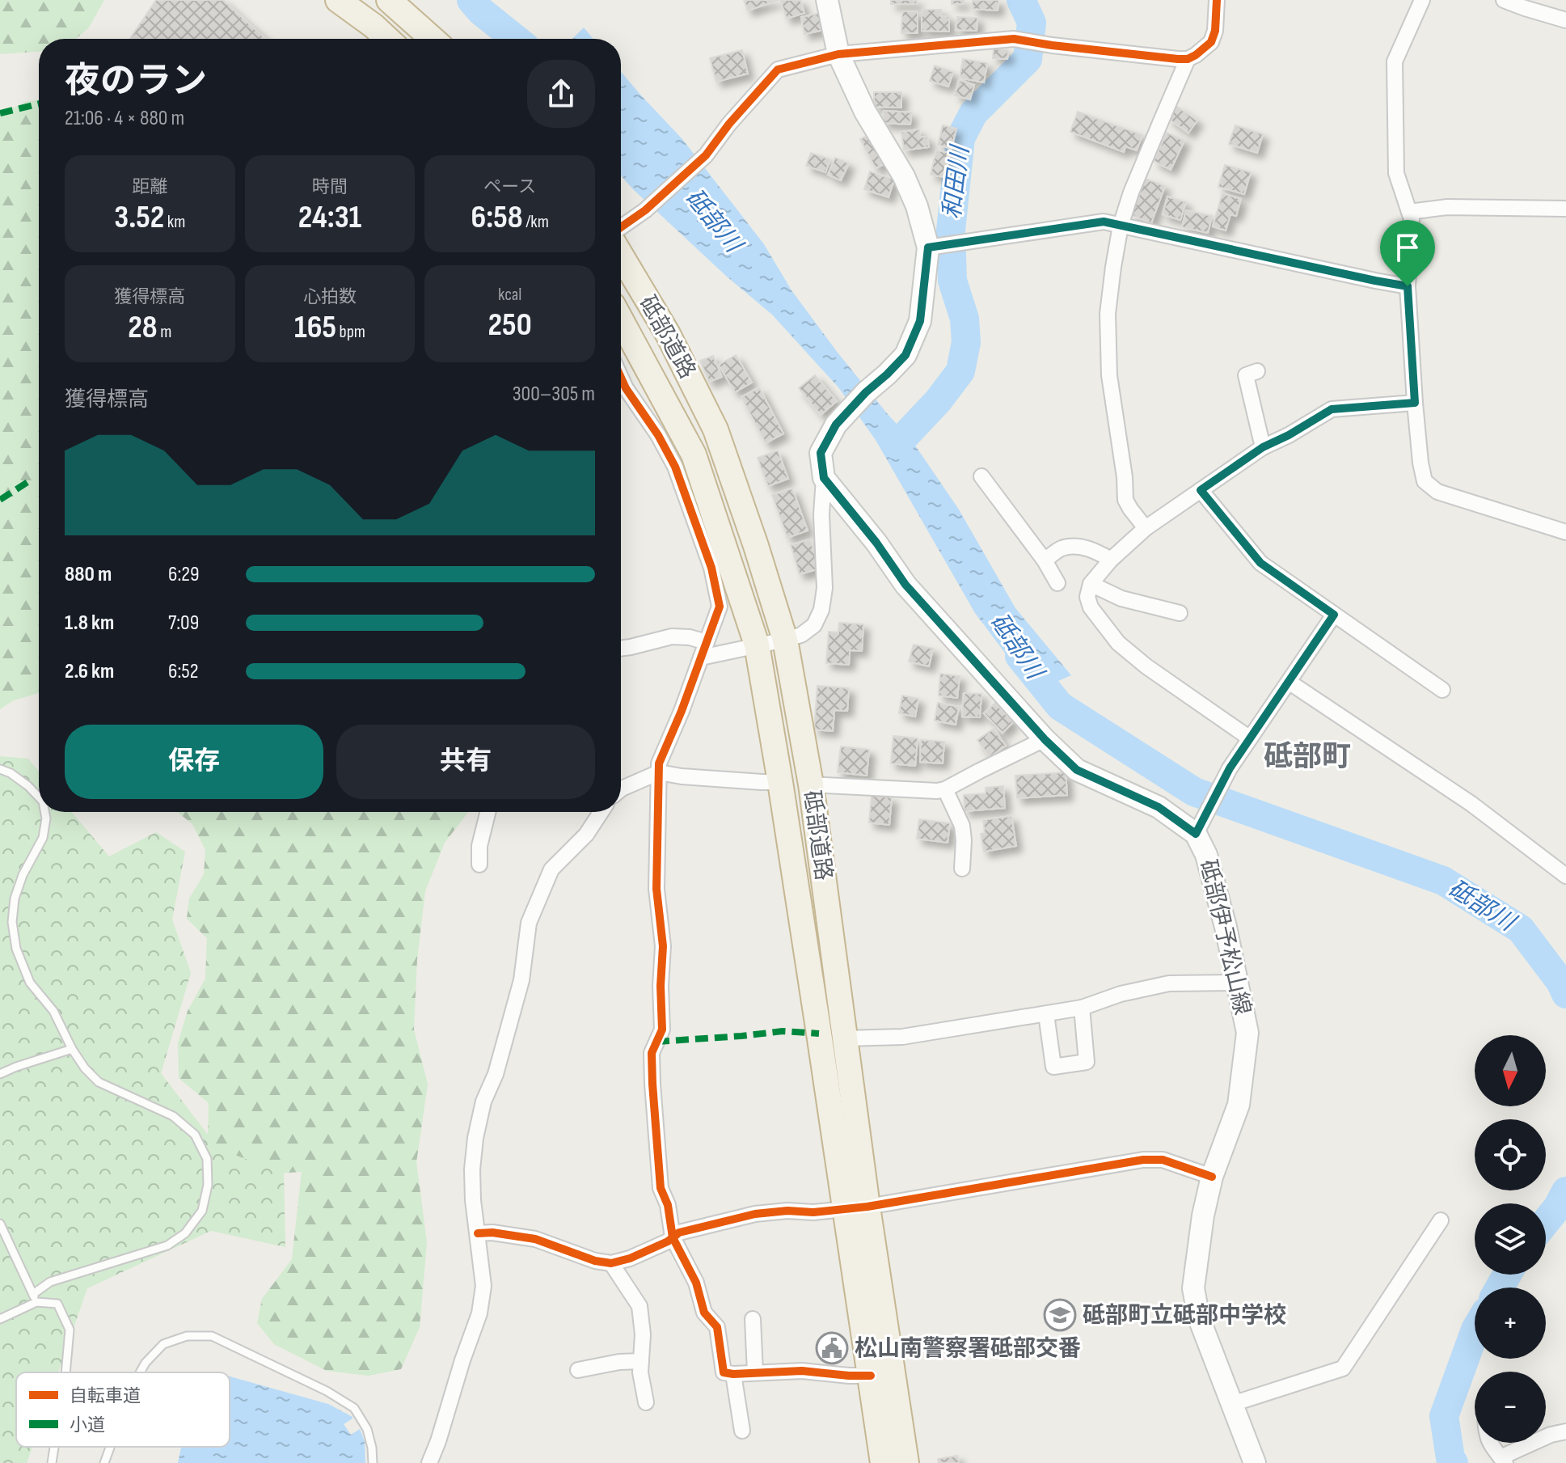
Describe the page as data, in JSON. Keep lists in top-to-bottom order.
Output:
{
  "streets": {
    "highway": ["砥部道路"],
    "main road": ["砥部伊予松山線"]
  },
  "districts": ["砥部町"],
  "water": ["和田川", "砥部川"],
  "places": {
    "school or university": ["砥部町立砥部中学校"],
    "public building": ["松山南警察署砥部交番"]
  },
  "legend": ["自転車道", "小道"],
  "north": "bottom",
  "page": {
    "heading": ["夜のラン", "21:06 · 4 × 880 m"],
    "stats": [
      ["距離", "3.52 km"],
      ["時間", "24:31"],
      ["ペース", "6:58 /km"],
      ["獲得標高", "28 m"],
      ["心拍数", "165 bpm"],
      ["kcal", "250"]
    ],
    "chart": ["獲得標高", "300–305 m"],
    "list": [
      {
        "name": "880 m",
        "note": "6:29"
      },
      {
        "name": "1.8 km",
        "note": "7:09"
      },
      {
        "name": "2.6 km",
        "note": "6:52"
      }
    ],
    "buttons": ["保存", "共有"],
    "map_buttons": ["+", "−"]
  }
}
